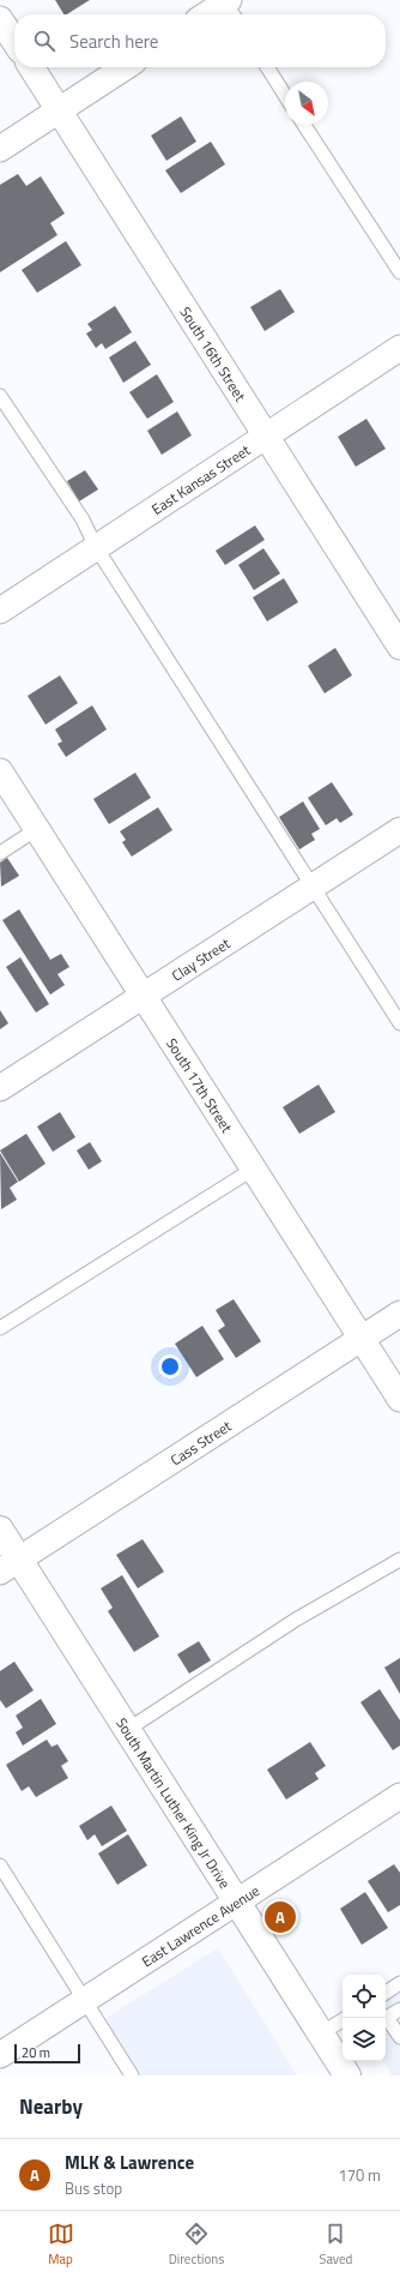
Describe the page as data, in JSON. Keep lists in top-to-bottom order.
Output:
{
  "streets": {
    "street": [
      "South 16th Street",
      "East Kansas Street",
      "Clay Street",
      "South 17th Street",
      "Cass Street",
      "South Martin Luther King Jr Drive",
      "East Lawrence Avenue"
    ]
  },
  "crossings": [
    ["South 16th Street", "East Kansas Street"],
    ["Clay Street", "South 17th Street"],
    ["South 17th Street", "Cass Street"],
    ["Cass Street", "South Martin Luther King Jr Drive"],
    ["South Martin Luther King Jr Drive", "East Lawrence Avenue"]
  ],
  "scale_bar": "20 m",
  "north": "bottom right",
  "page": {
    "search": "Search here",
    "pins": "A",
    "scale": "20 m",
    "heading": "Nearby",
    "list": [
      {
        "mark": "A",
        "name": "MLK & Lawrence",
        "note": "Bus stop",
        "value": "170 m"
      }
    ],
    "nav": ["Map", "Directions", "Saved"]
  }
}
